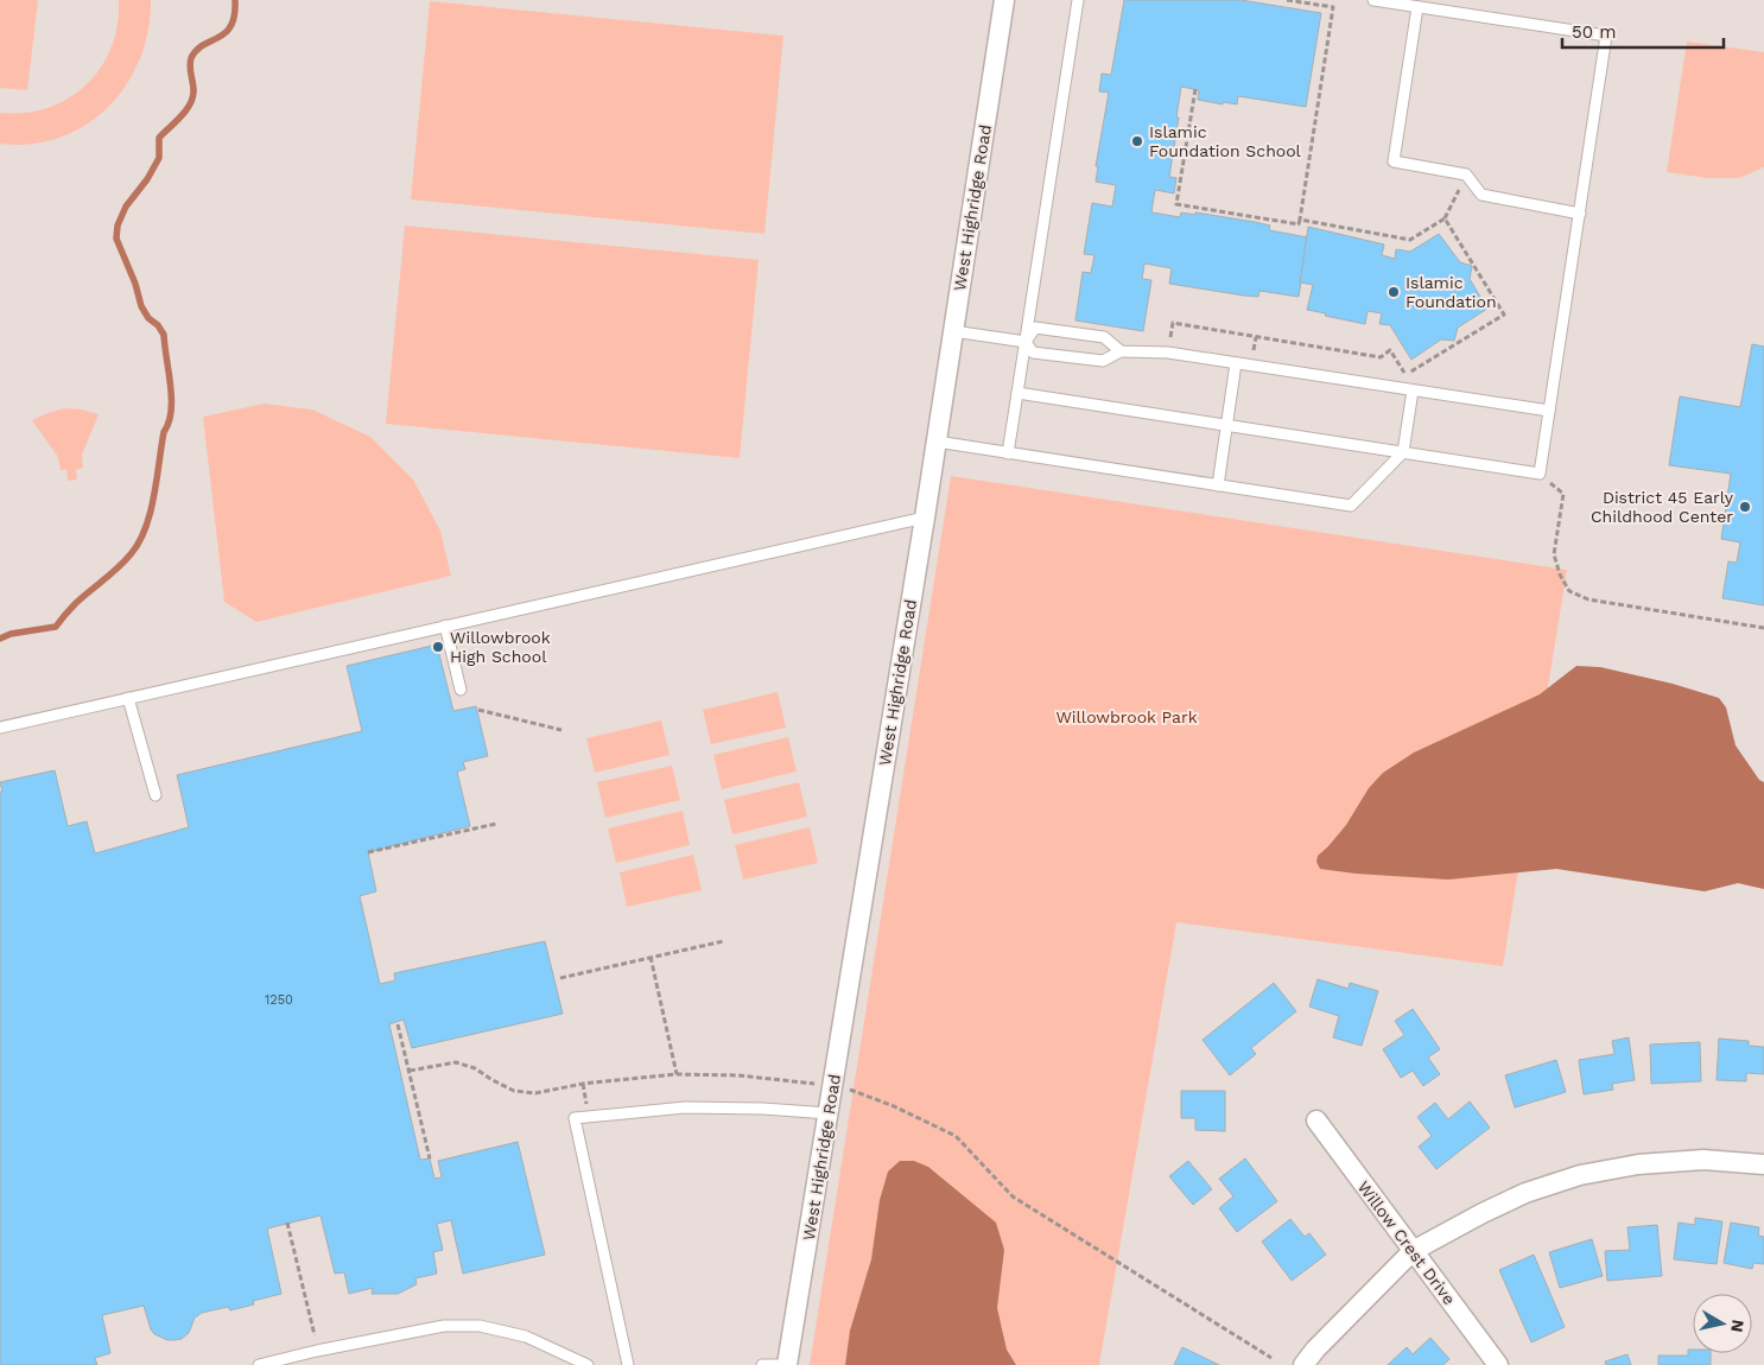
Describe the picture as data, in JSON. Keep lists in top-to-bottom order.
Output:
{
  "streets": {
    "street": ["West Highridge Road", "Willow Crest Drive"]
  },
  "parks": ["Willowbrook Park"],
  "places": [
    "Islamic Foundation School",
    "Islamic Foundation",
    "District 45 Early Childhood Center",
    "Willowbrook High School"
  ],
  "house_numbers": ["1250"],
  "scale_bar": "50 m",
  "north": "right"
}
